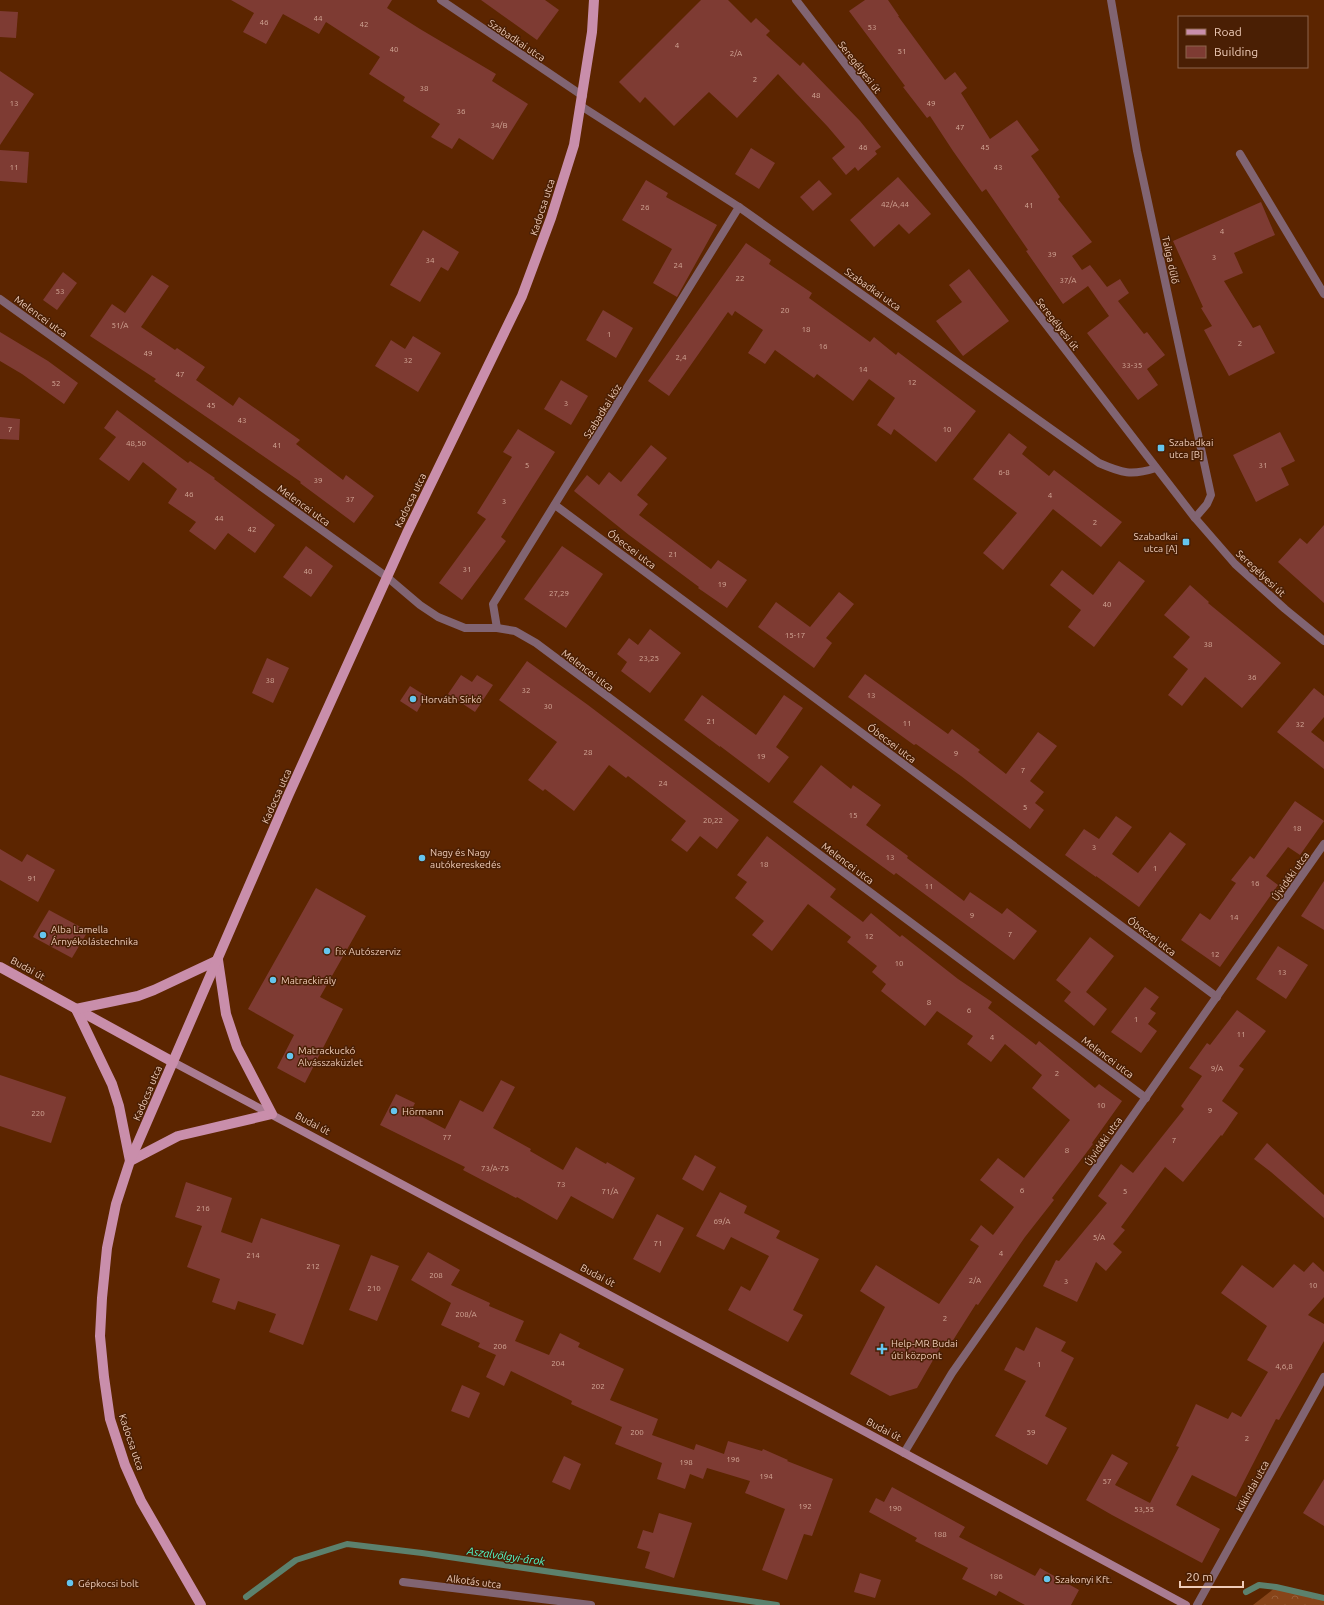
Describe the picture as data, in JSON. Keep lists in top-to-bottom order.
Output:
{
  "streets": {
    "main road": ["Kadocsa utca", "Budai út"],
    "street": [
      "Szabadkai utca",
      "Seregélyesi út",
      "Taliga dűlő",
      "Melencei utca",
      "Szabadkai köz",
      "Óbecsei utca",
      "Újvidéki utca",
      "Kikindai utca",
      "Alkotás utca"
    ]
  },
  "crossings": [
    ["Szabadkai utca", "Seregélyesi út"],
    ["Szabadkai utca", "Kadocsa utca"],
    ["Szabadkai utca", "Szabadkai köz"],
    ["Seregélyesi út", "Taliga dűlő"],
    ["Kadocsa utca", "Melencei utca"],
    ["Kadocsa utca", "Budai út"],
    ["Melencei utca", "Szabadkai köz"],
    ["Melencei utca", "Újvidéki utca"],
    ["Szabadkai köz", "Óbecsei utca"],
    ["Óbecsei utca", "Újvidéki utca"],
    ["Újvidéki utca", "Budai út"]
  ],
  "water": ["Aszalvölgyi-árok"],
  "places": {
    "transit": ["Szabadkai utca [B]", "Szabadkai utca [A]"],
    "other": [
      "Horváth Sírkő",
      "Nagy és Nagy autókereskedés",
      "Alba Lamella Árnyékolástechnika",
      "fix Autószerviz",
      "Matrackirály",
      "Matrackuckó Alvásszaküzlet",
      "Hörmann",
      "Szakonyi Kft.",
      "Gépkocsi bolt"
    ],
    "health": ["Help-MR Budai úti központ"]
  },
  "house_numbers": [
    "44",
    "46",
    "42",
    "53",
    "4",
    "40",
    "51",
    "2/A",
    "2",
    "38",
    "48",
    "13",
    "49",
    "36",
    "34/B",
    "47",
    "46",
    "45",
    "11",
    "43",
    "42/A,44",
    "41",
    "26",
    "4",
    "39",
    "3",
    "34",
    "24",
    "22",
    "37/A",
    "53",
    "20",
    "51/A",
    "18",
    "1",
    "2",
    "16",
    "49",
    "2,4",
    "32",
    "33-35",
    "14",
    "47",
    "12",
    "52",
    "3",
    "45",
    "43",
    "7",
    "10",
    "48,50",
    "41",
    "5",
    "31",
    "6-8",
    "39",
    "46",
    "4",
    "37",
    "3",
    "44",
    "2",
    "42",
    "21",
    "31",
    "40",
    "19",
    "27,29",
    "40",
    "15-17",
    "38",
    "23,25",
    "36",
    "38",
    "32",
    "13",
    "30",
    "21",
    "11",
    "32",
    "28",
    "9",
    "19",
    "7",
    "24",
    "5",
    "15",
    "20,22",
    "18",
    "3",
    "13",
    "18",
    "1",
    "91",
    "16",
    "11",
    "9",
    "14",
    "7",
    "12",
    "12",
    "10",
    "13",
    "8",
    "6",
    "1",
    "11",
    "4",
    "9/A",
    "2",
    "10",
    "9",
    "220",
    "77",
    "7",
    "8",
    "73/A-75",
    "73",
    "6",
    "71/A",
    "5",
    "216",
    "69/A",
    "5/A",
    "71",
    "4",
    "214",
    "212",
    "208",
    "2/A",
    "3",
    "10",
    "210",
    "208/A",
    "2",
    "206",
    "204",
    "1",
    "4,6,8",
    "202",
    "200",
    "59",
    "2",
    "196",
    "198",
    "194",
    "57",
    "192",
    "190",
    "53,55",
    "188",
    "186"
  ],
  "legend": ["Road", "Building"],
  "scale_bar": "20 m"
}
